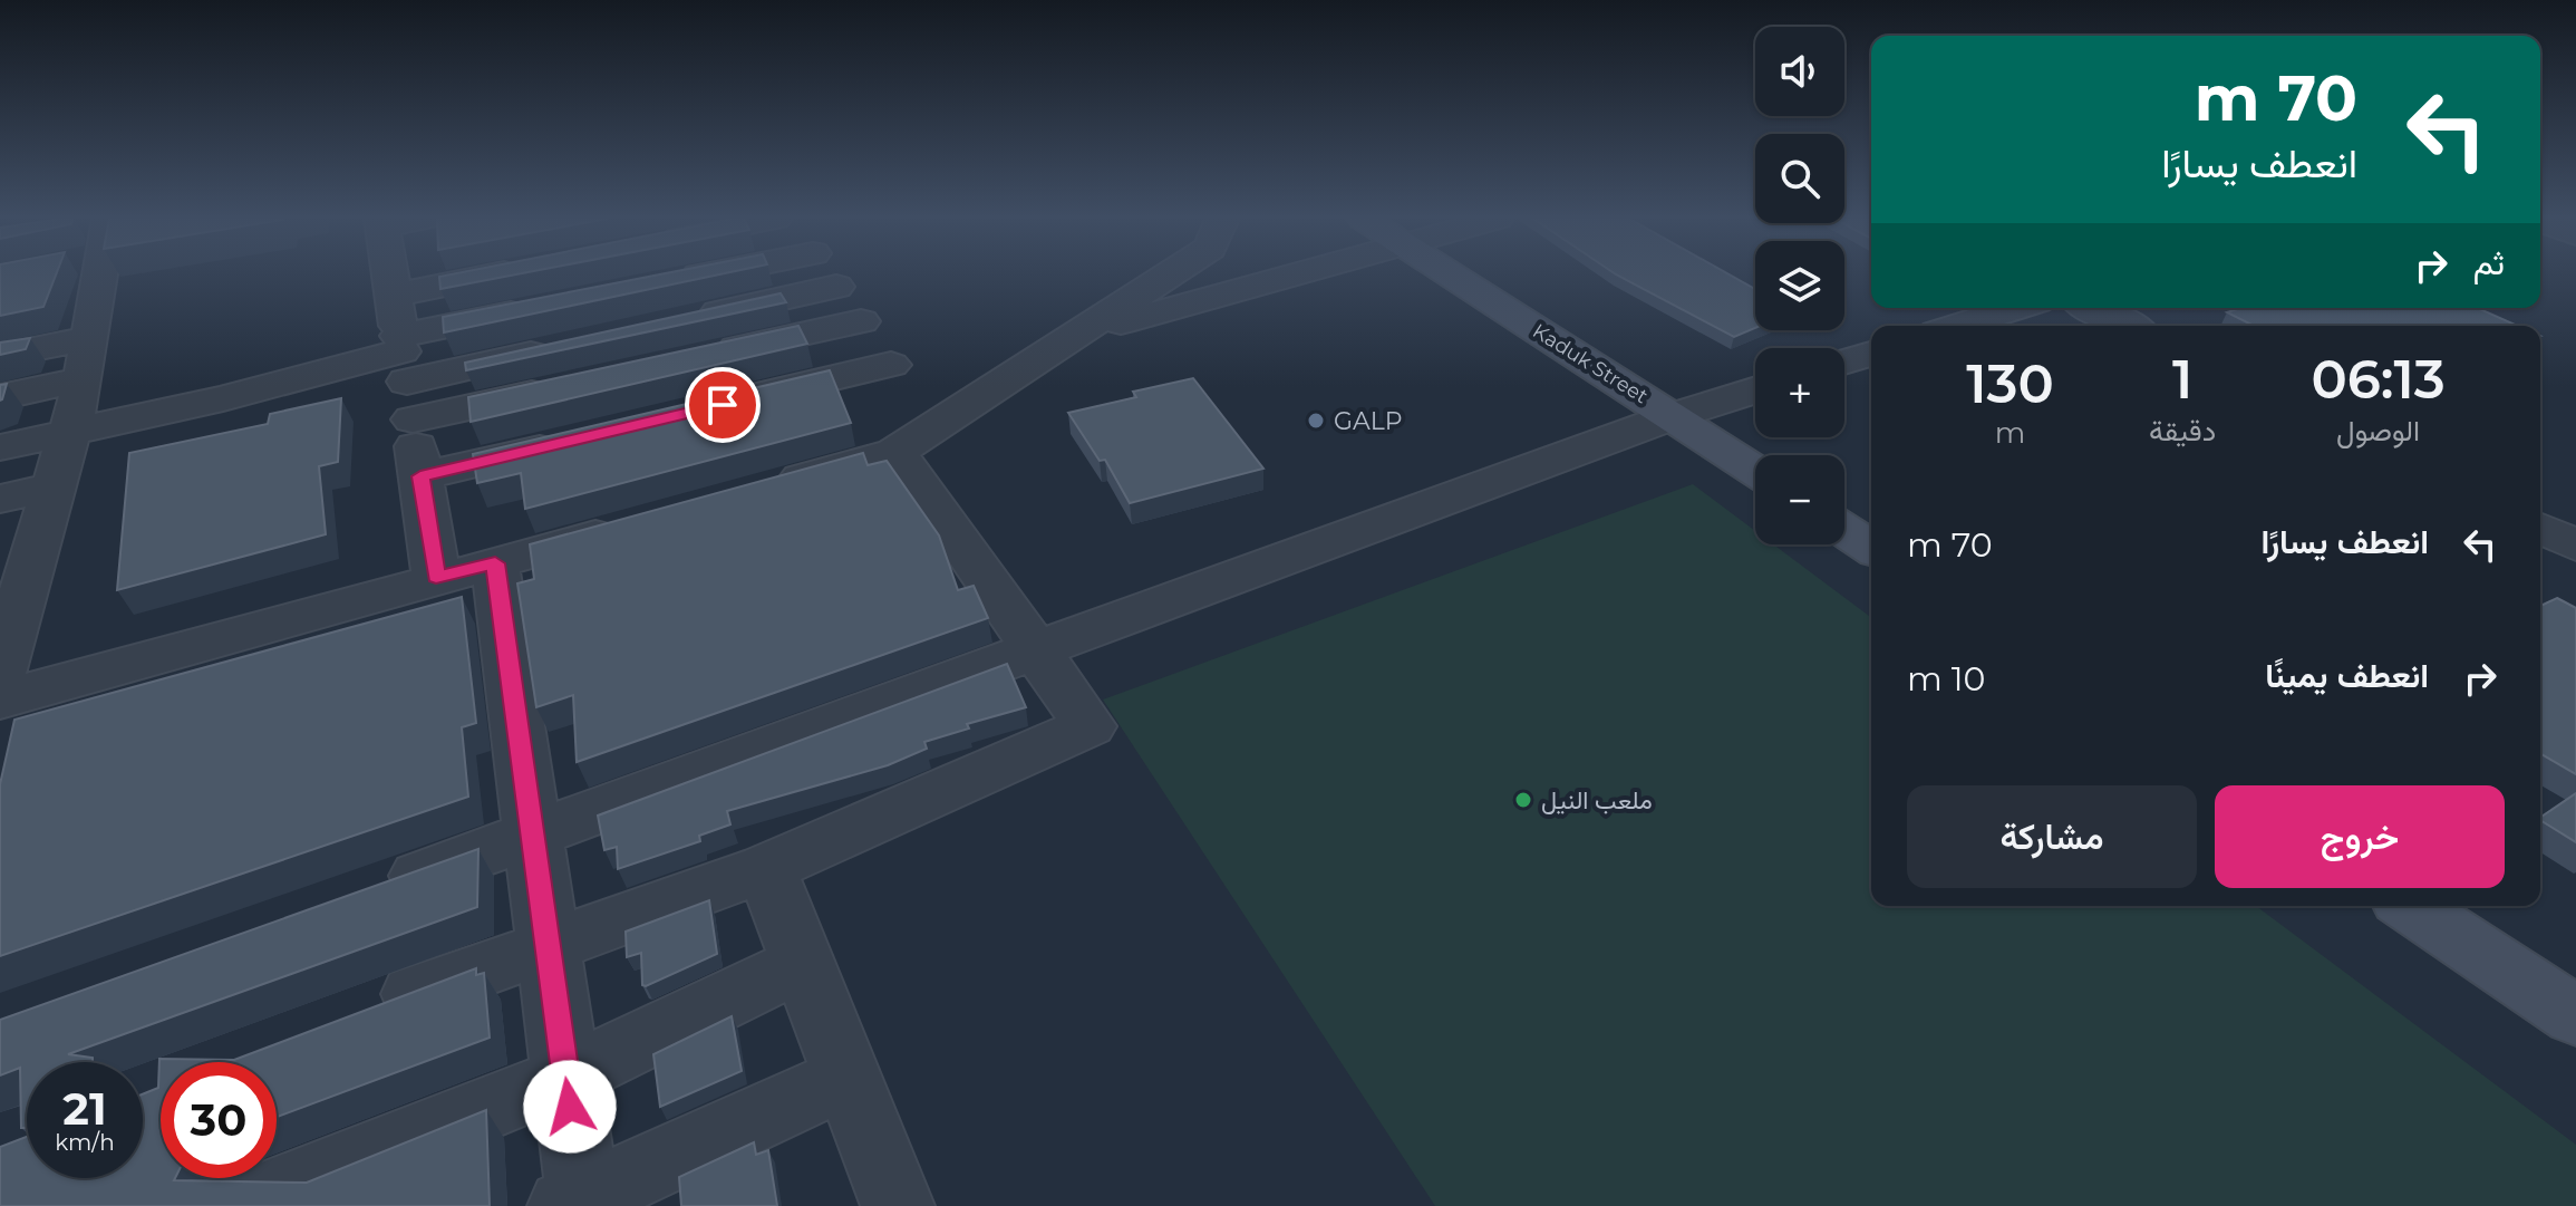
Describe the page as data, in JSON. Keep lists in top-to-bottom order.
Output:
{
  "streets": {
    "street": ["Kaduk Street"]
  },
  "places": ["GALP", "ملعب النيل"],
  "page": {
    "map_buttons": ["+", "−"],
    "turn": ["70 m", "انعطف يسارًا"],
    "then": "ثم",
    "eta": [
      "06:13",
      "الوصول",
      "1",
      "دقيقة",
      "130",
      "m"
    ],
    "list": [
      {
        "name": "انعطف يسارًا",
        "value": "70 m"
      },
      {
        "name": "انعطف يمينًا",
        "value": "10 m"
      }
    ],
    "buttons": ["خروج", "مشاركة"],
    "speed": "21 km/h",
    "limit": "30"
  }
}
